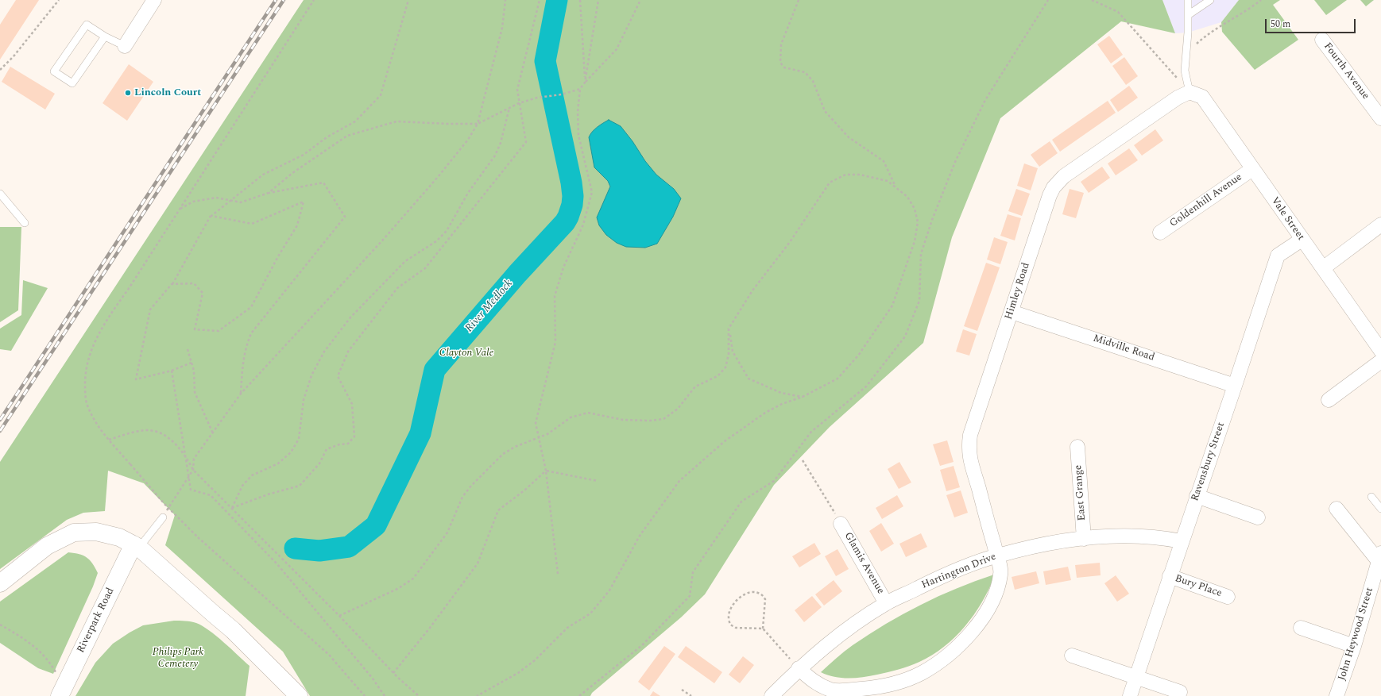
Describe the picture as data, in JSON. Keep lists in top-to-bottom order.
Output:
{
  "streets": {
    "street": [
      "Fourth Avenue",
      "Goldenhill Avenue",
      "Vale Street",
      "Himley Road",
      "Midville Road",
      "Ravensbury Street",
      "East Grange",
      "Glamis Avenue",
      "Hartington Drive",
      "Bury Place",
      "Riverpark Road",
      "John Heywood Street"
    ]
  },
  "crossings": [
    ["Goldenhill Avenue", "Vale Street"],
    ["Vale Street", "Himley Road"],
    ["Vale Street", "Ravensbury Street"],
    ["Himley Road", "Midville Road"],
    ["Himley Road", "Hartington Drive"],
    ["Midville Road", "Ravensbury Street"],
    ["Ravensbury Street", "Hartington Drive"],
    ["Ravensbury Street", "Bury Place"],
    ["East Grange", "Hartington Drive"],
    ["Glamis Avenue", "Hartington Drive"]
  ],
  "water": ["River Medlock"],
  "parks": ["Clayton Vale", "Philips Park Cemetery"],
  "places": ["Lincoln Court"],
  "scale_bar": "50 m"
}
